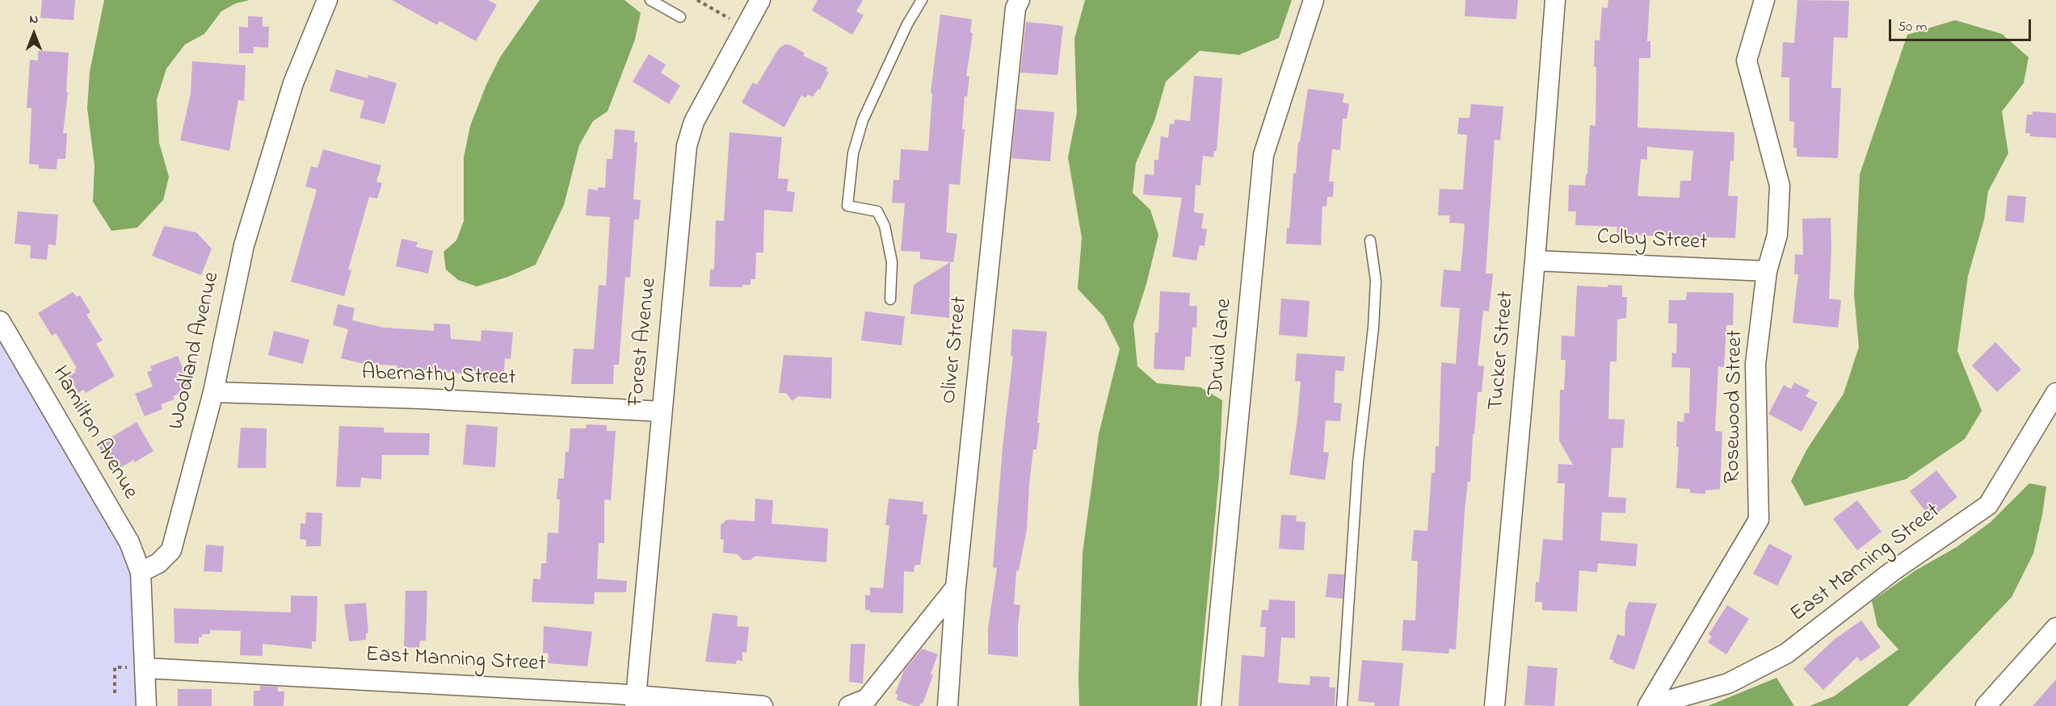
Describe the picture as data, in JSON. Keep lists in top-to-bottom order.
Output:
{
  "streets": {
    "street": [
      "Colby Street",
      "Forest Avenue",
      "Druid Lane",
      "Oliver Street",
      "Woodland Avenue",
      "Tucker Street",
      "Abernathy Street",
      "Rosewood Street",
      "Hamilton Avenue",
      "East Manning Street"
    ]
  },
  "crossings": [
    ["Colby Street", "Tucker Street"],
    ["Colby Street", "Rosewood Street"],
    ["Forest Avenue", "Abernathy Street"],
    ["Forest Avenue", "East Manning Street"],
    ["Woodland Avenue", "Abernathy Street"],
    ["Woodland Avenue", "Hamilton Avenue"],
    ["Rosewood Street", "East Manning Street"]
  ],
  "scale_bar": "50 m",
  "north": "top"
}
